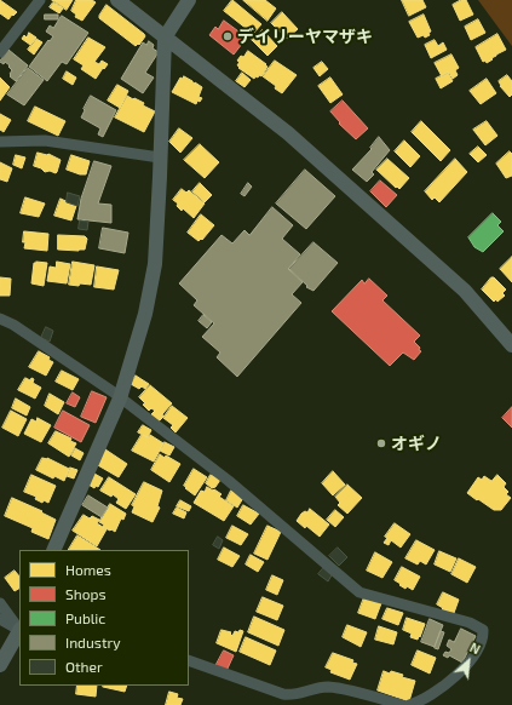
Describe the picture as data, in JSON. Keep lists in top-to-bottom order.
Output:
{
  "places": ["デイリーヤマザキ", "オギノ"],
  "legend": [
    "Homes",
    "Shops",
    "Public",
    "Industry",
    "Other"
  ],
  "north": "top right"
}
